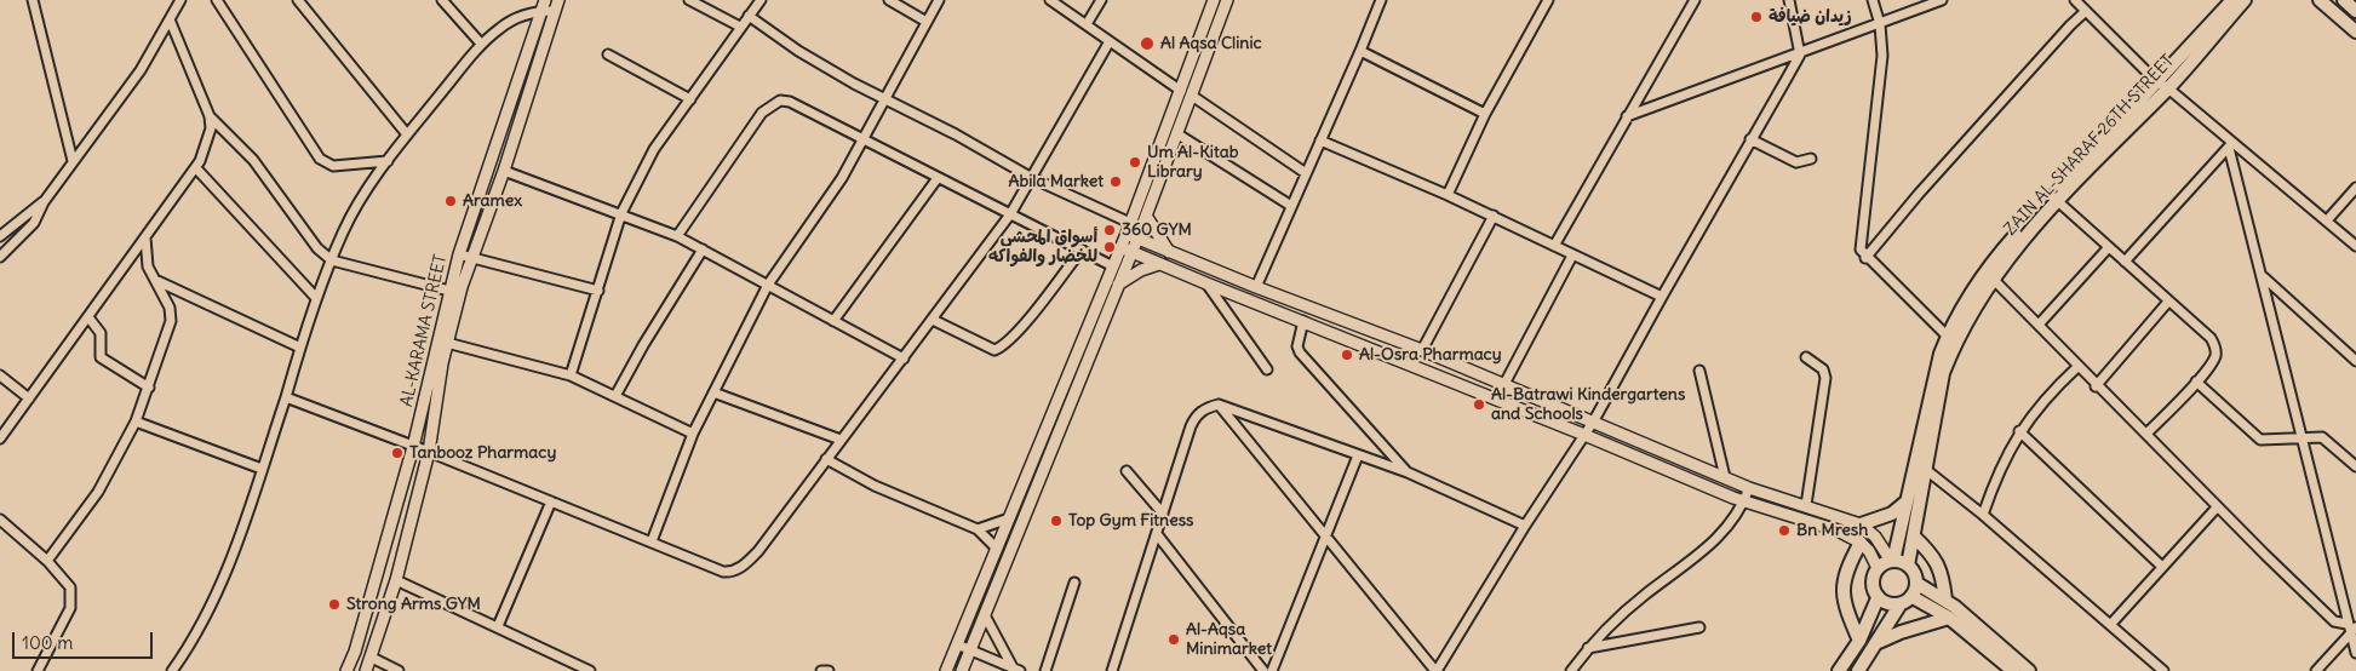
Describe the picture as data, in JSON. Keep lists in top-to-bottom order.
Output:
{
  "streets": {
    "main road": ["ZAIN AL-SHARAF 26TH STREET"],
    "street": ["AL-KARAMA STREET"]
  },
  "places": [
    "زيدان ضيافة",
    "Al Aqsa Clinic",
    "Um Al-Kitab Library",
    "Abila Market",
    "Aramex",
    "360 GYM",
    "أسواق المحشي للخضار والفواكه",
    "Al-Osra Pharmacy",
    "Al-Batrawi Kindergartens and Schools",
    "Tanbooz Pharmacy",
    "Top Gym Fitness",
    "Bn Mresh",
    "Strong Arms GYM",
    "Al-Aqsa Minimarket"
  ],
  "scale_bar": "100 m"
}
